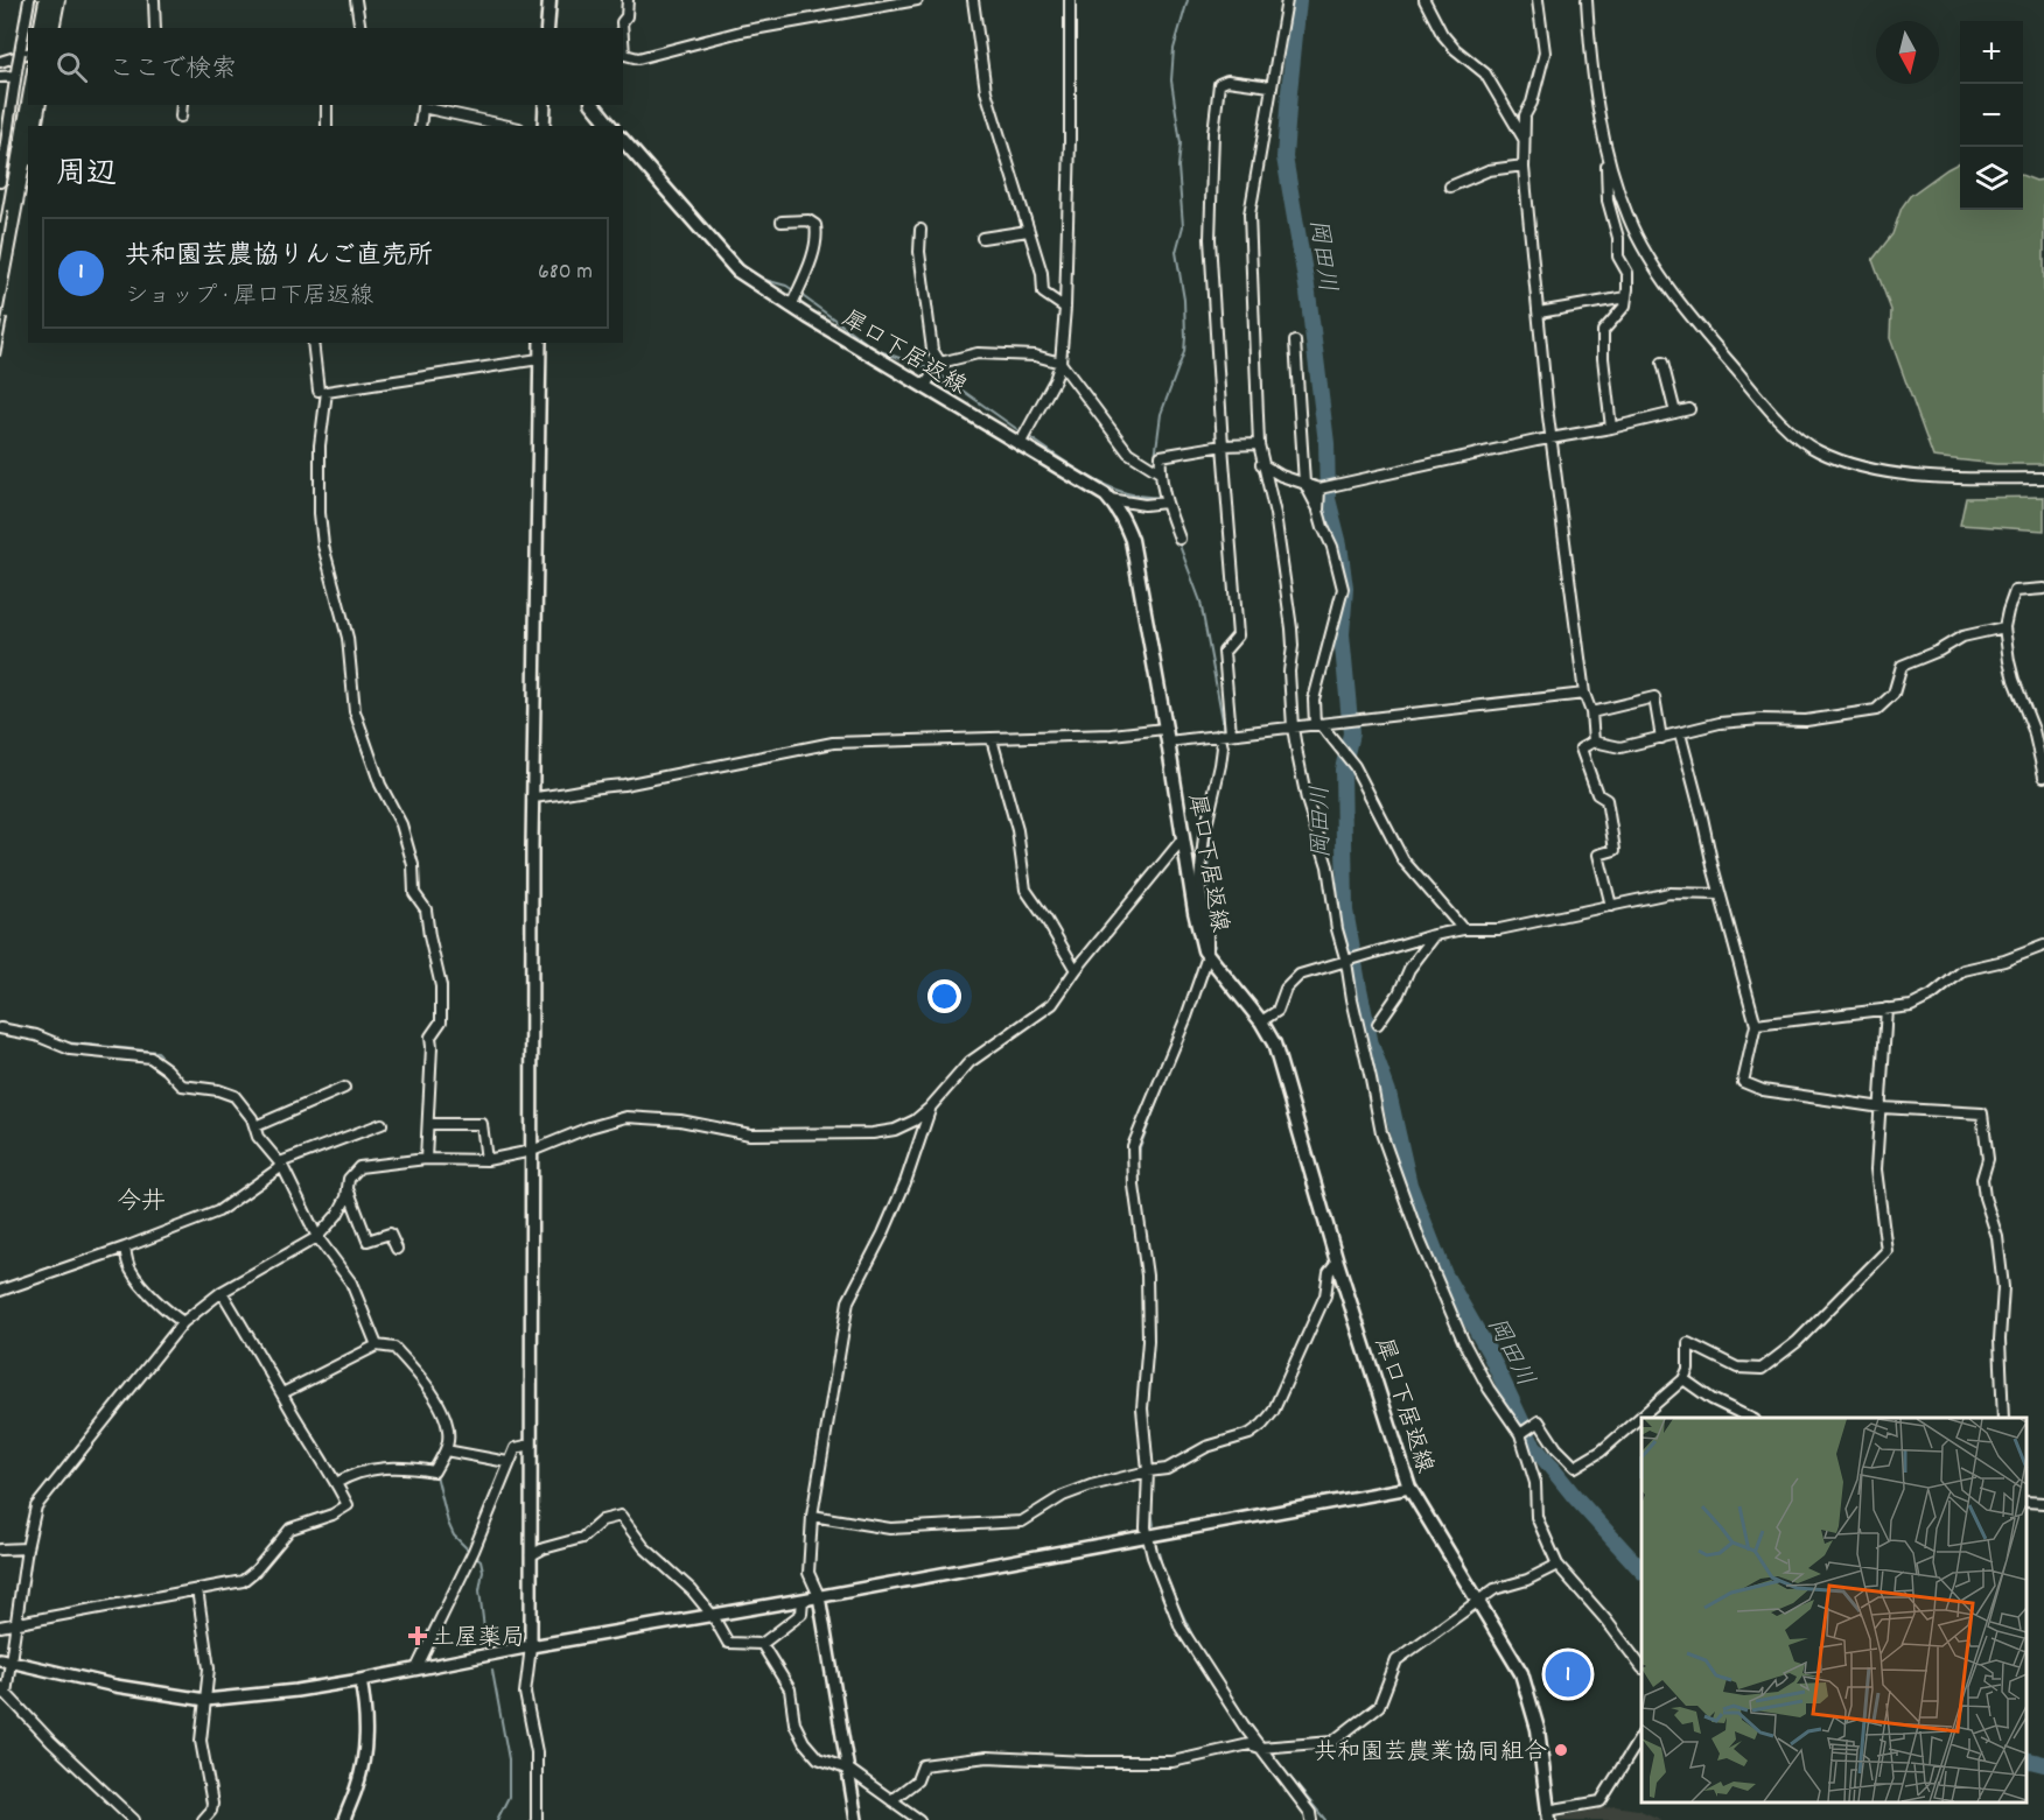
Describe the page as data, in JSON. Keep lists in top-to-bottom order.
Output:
{
  "streets": {
    "main road": ["犀口下居返線"]
  },
  "districts": ["今井"],
  "water": ["岡田川"],
  "places": {
    "health": ["土屋薬局"],
    "other": ["共和園芸農業協同組合"]
  },
  "north": "bottom",
  "page": {
    "map_buttons": ["+", "−"],
    "search": "ここで検索",
    "heading": "周辺",
    "list": [
      {
        "mark": "1",
        "name": "共和園芸農協りんご直売所",
        "note": "ショップ · 犀口下居返線",
        "value": "680 m"
      }
    ],
    "pins": "1"
  }
}
